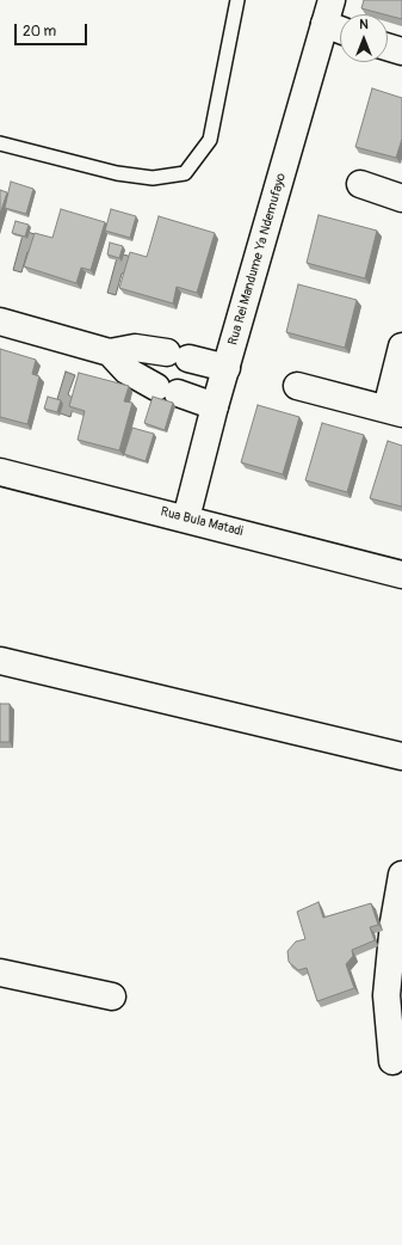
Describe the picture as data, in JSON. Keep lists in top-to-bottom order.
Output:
{
  "streets": {
    "street": ["Rua Rei Mandume Ya Ndemufayo", "Rua Bula Matadi"]
  },
  "crossings": [
    ["Rua Rei Mandume Ya Ndemufayo", "Rua Bula Matadi"]
  ],
  "scale_bar": "20 m",
  "north": "top"
}
